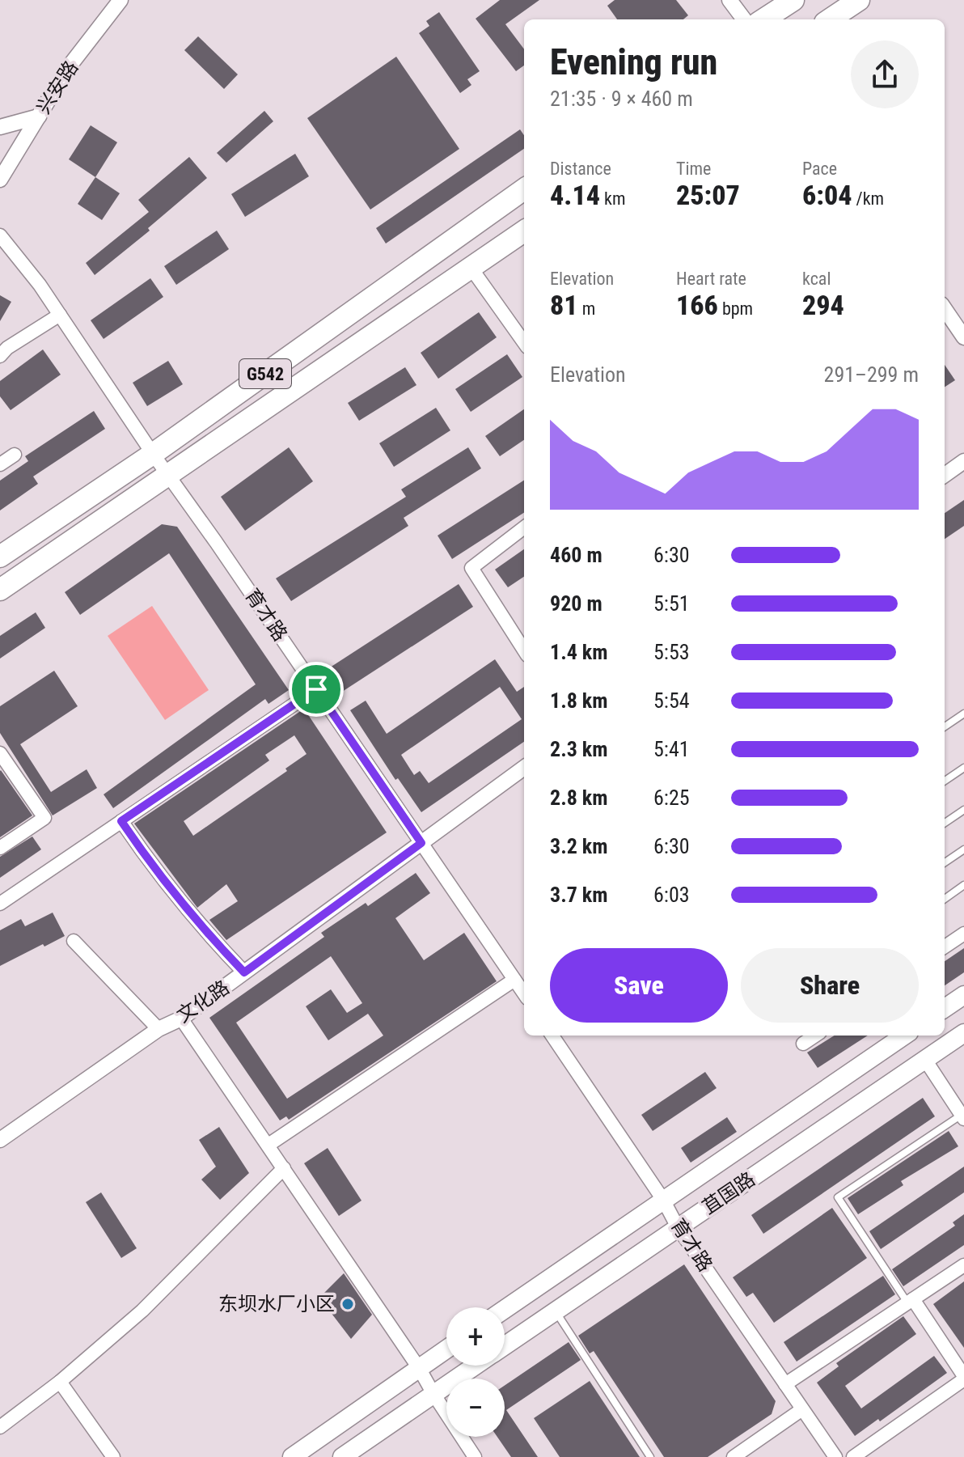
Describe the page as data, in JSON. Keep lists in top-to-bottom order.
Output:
{
  "streets": {
    "highway": ["G542"],
    "main road": ["苴国路"],
    "street": ["兴安路", "育才路", "文化路"]
  },
  "crossings": [
    ["G542", "育才路"],
    ["育才路", "文化路"],
    ["育才路", "苴国路"]
  ],
  "places": ["东坝水厂小区"],
  "page": {
    "heading": ["Evening run", "21:35 · 9 × 460 m"],
    "stats": [
      ["Distance", "4.14 km"],
      ["Time", "25:07"],
      ["Pace", "6:04 /km"],
      ["Elevation", "81 m"],
      ["Heart rate", "166 bpm"],
      ["kcal", "294"]
    ],
    "chart": ["Elevation", "291–299 m"],
    "list": [
      {
        "name": "460 m",
        "note": "6:30"
      },
      {
        "name": "920 m",
        "note": "5:51"
      },
      {
        "name": "1.4 km",
        "note": "5:53"
      },
      {
        "name": "1.8 km",
        "note": "5:54"
      },
      {
        "name": "2.3 km",
        "note": "5:41"
      },
      {
        "name": "2.8 km",
        "note": "6:25"
      },
      {
        "name": "3.2 km",
        "note": "6:30"
      },
      {
        "name": "3.7 km",
        "note": "6:03"
      }
    ],
    "buttons": ["Save", "Share"],
    "map_buttons": ["+", "−"]
  }
}
